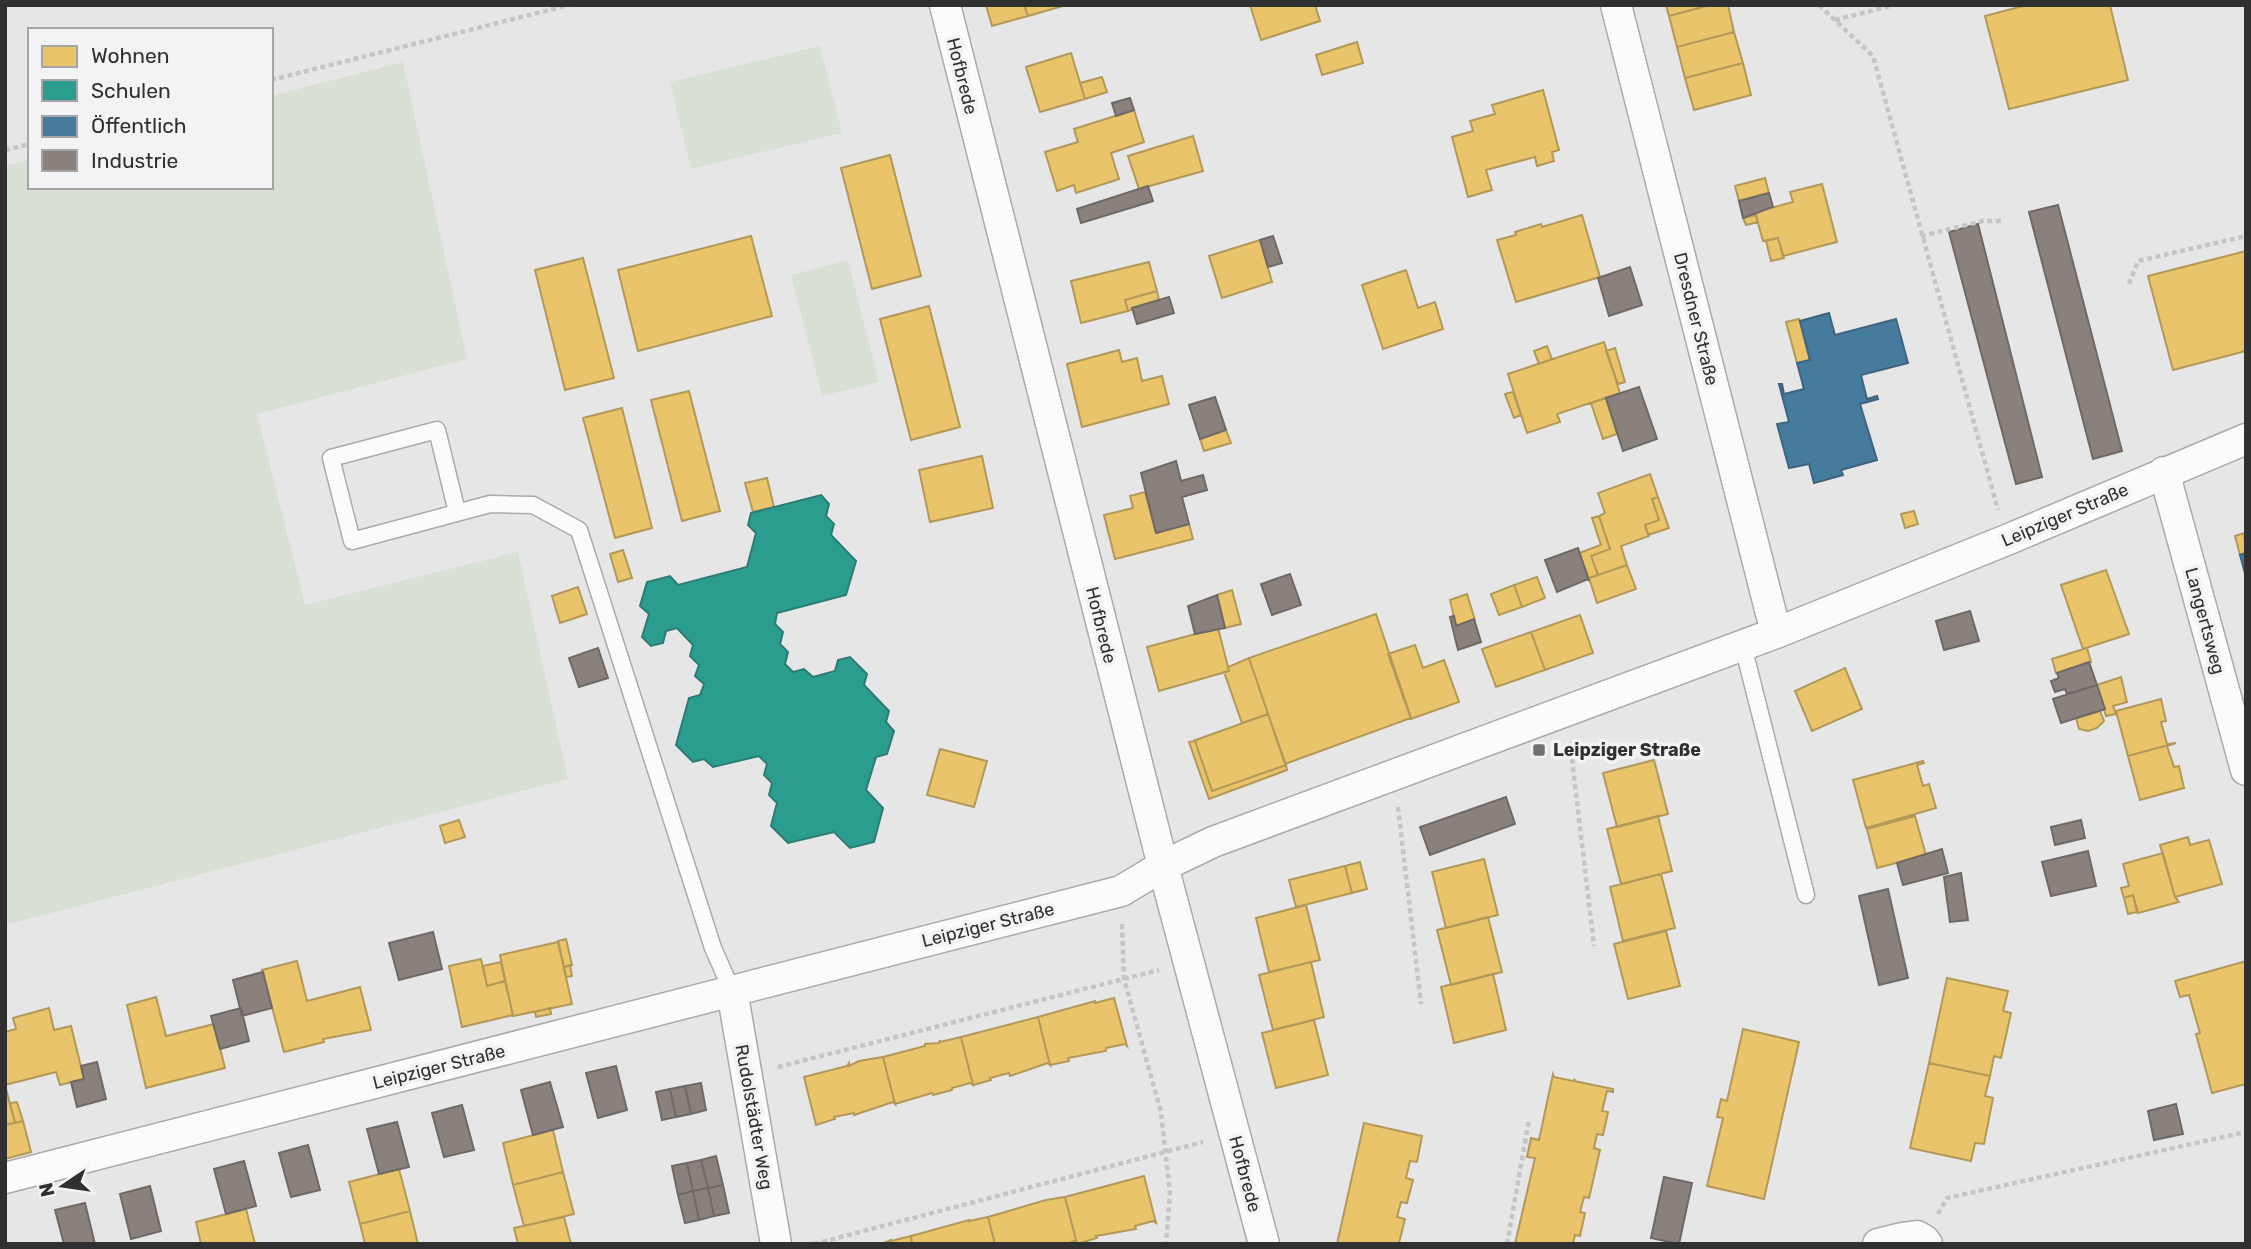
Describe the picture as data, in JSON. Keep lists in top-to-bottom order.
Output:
{
  "streets": {
    "street": [
      "Hofbrede",
      "Dresdner Straße",
      "Leipziger Straße",
      "Langertsweg",
      "Rudolstädter Weg"
    ]
  },
  "crossings": [
    ["Hofbrede", "Leipziger Straße"],
    ["Dresdner Straße", "Leipziger Straße"],
    ["Leipziger Straße", "Langertsweg"],
    ["Leipziger Straße", "Rudolstädter Weg"]
  ],
  "places": {
    "transit": ["Leipziger Straße"]
  },
  "legend": [
    "Wohnen",
    "Schulen",
    "Öffentlich",
    "Industrie"
  ],
  "north": "left"
}
